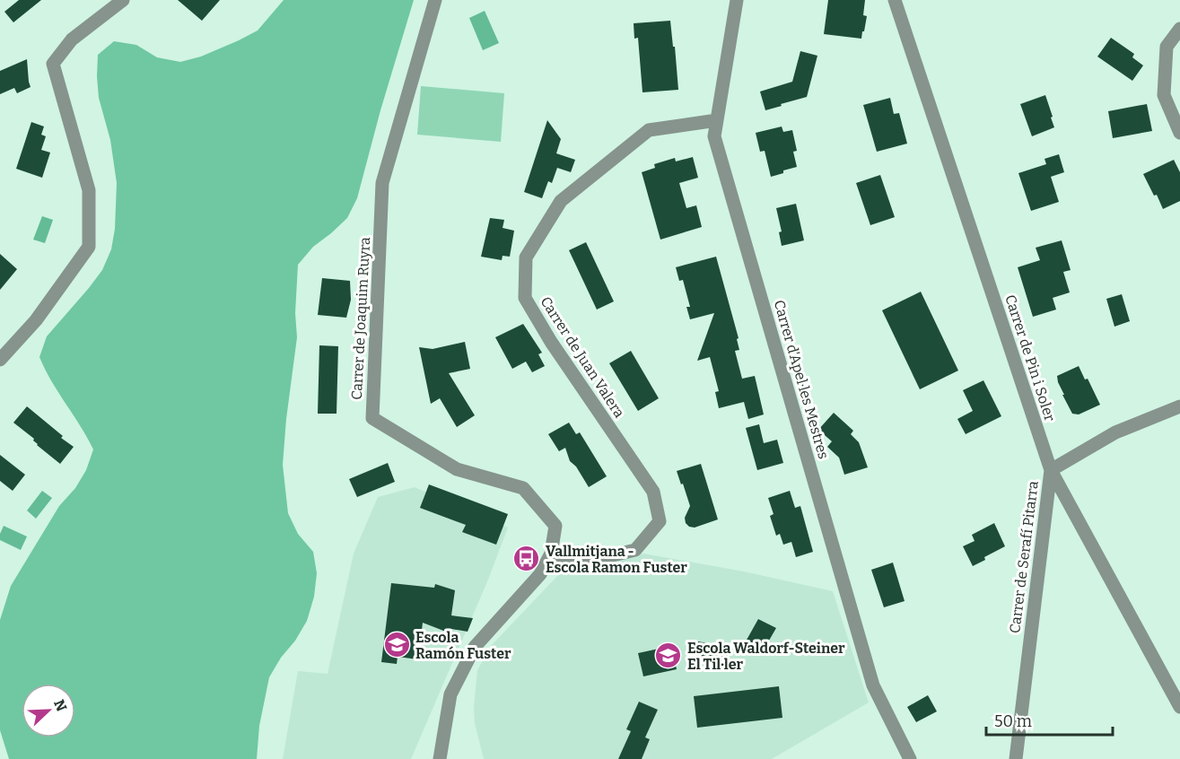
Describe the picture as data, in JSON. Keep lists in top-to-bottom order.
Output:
{
  "streets": {
    "street": [
      "Carrer de Joaquim Ruyra",
      "Carrer de Juan Valera",
      "Carrer de Pin i Soler",
      "Carrer d'Apel·les Mestres",
      "Carrer de Serafí Pitarra"
    ]
  },
  "crossings": [
    ["Carrer de Joaquim Ruyra", "Carrer de Juan Valera"],
    ["Carrer de Juan Valera", "Carrer d'Apel·les Mestres"],
    ["Carrer de Pin i Soler", "Carrer de Serafí Pitarra"]
  ],
  "places": {
    "bus stop": ["Vallmitjana - Escola Ramon Fuster"],
    "school or university": ["Escola Ramón Fuster", "Escola Waldorf-Steiner El Til·ler"]
  },
  "scale_bar": "50 m",
  "north": "top right"
}
